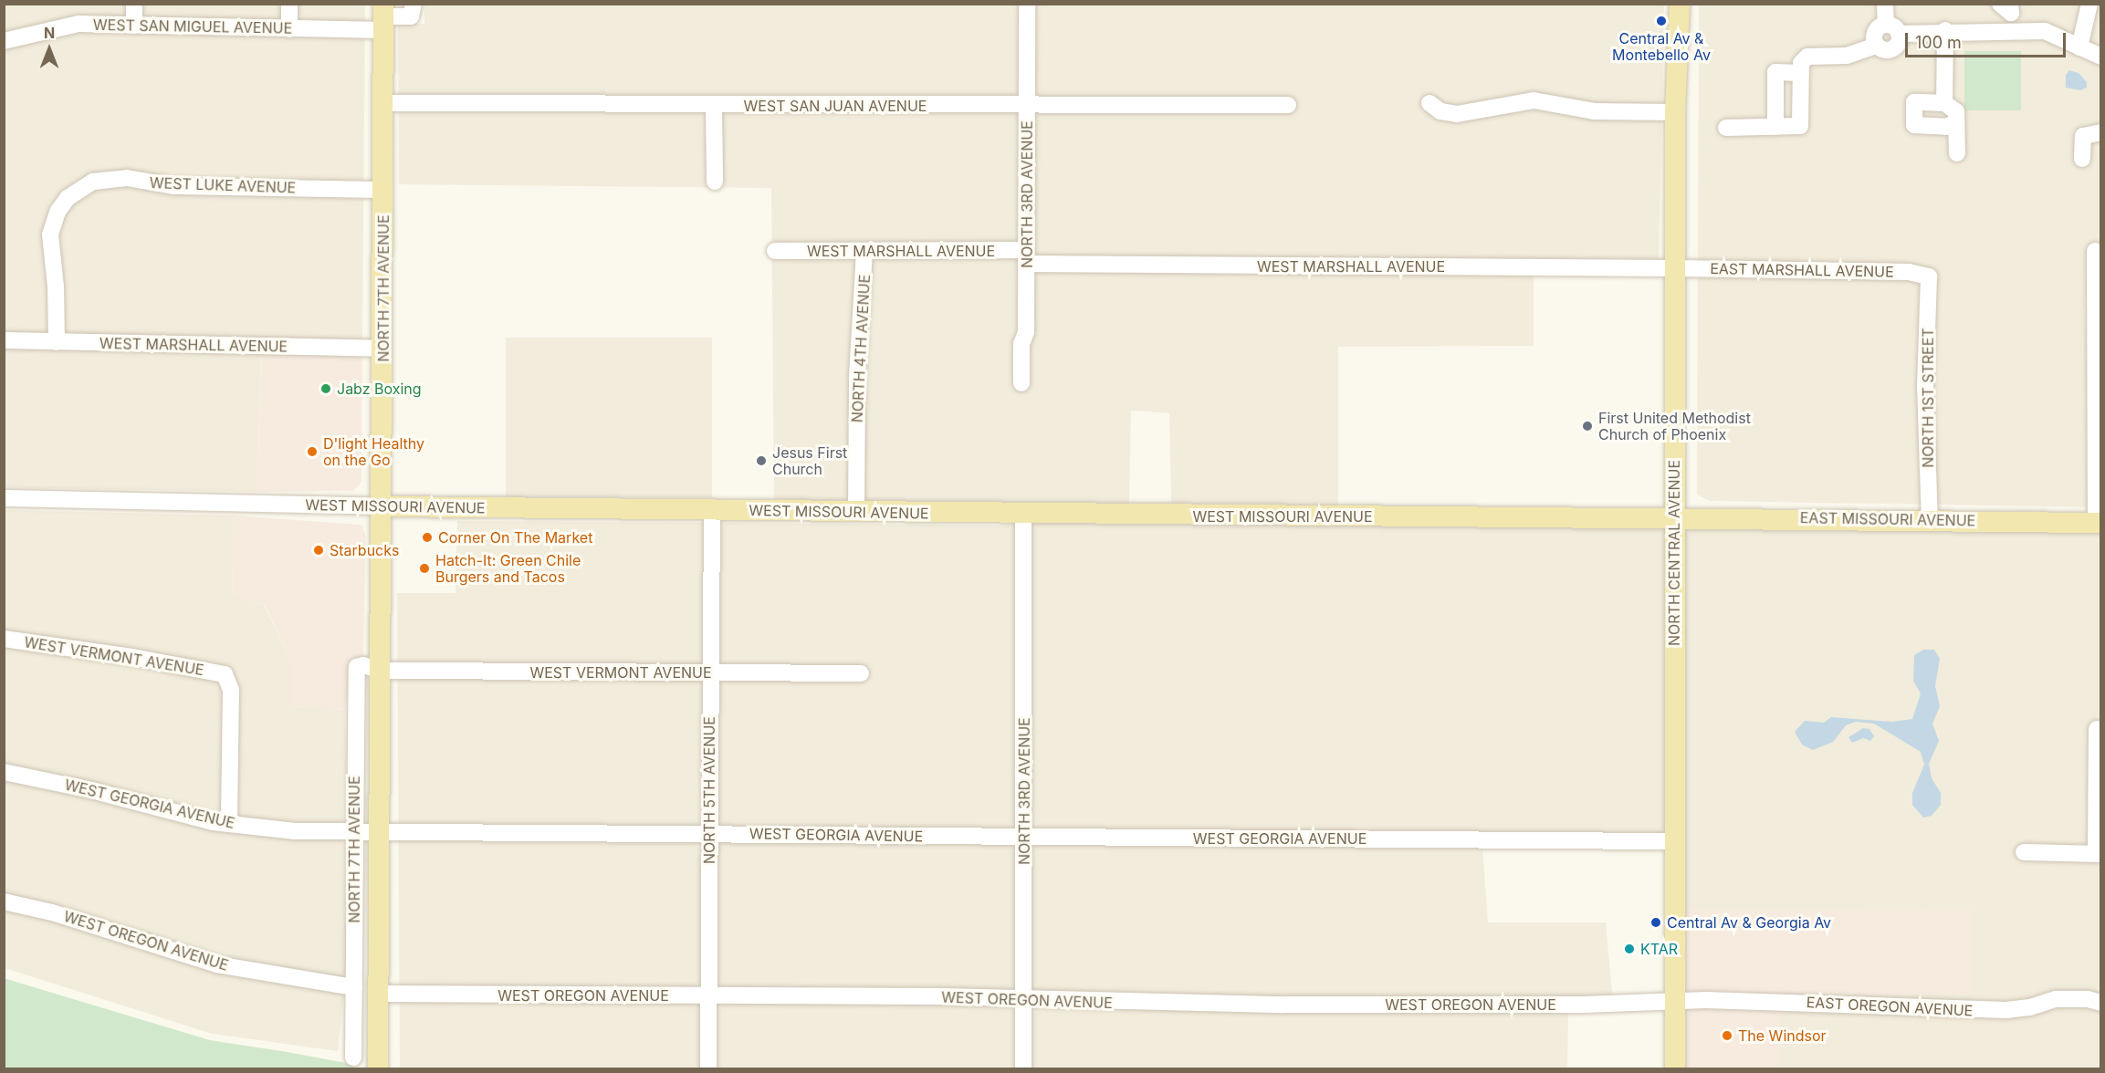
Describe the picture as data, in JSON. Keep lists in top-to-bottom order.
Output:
{
  "streets": {
    "main road": [
      "NORTH 7TH AVENUE",
      "WEST MISSOURI AVENUE",
      "EAST MISSOURI AVENUE",
      "NORTH CENTRAL AVENUE"
    ],
    "street": [
      "WEST SAN MIGUEL AVENUE",
      "WEST SAN JUAN AVENUE",
      "WEST LUKE AVENUE",
      "NORTH 3RD AVENUE",
      "WEST MARSHALL AVENUE",
      "EAST MARSHALL AVENUE",
      "NORTH 4TH AVENUE",
      "NORTH 1ST STREET",
      "WEST VERMONT AVENUE",
      "NORTH 5TH AVENUE",
      "WEST GEORGIA AVENUE",
      "WEST OREGON AVENUE",
      "EAST OREGON AVENUE"
    ]
  },
  "crossings": [
    ["WEST SAN MIGUEL AVENUE", "NORTH 7TH AVENUE"],
    ["WEST SAN JUAN AVENUE", "NORTH 3RD AVENUE"],
    ["WEST SAN JUAN AVENUE", "NORTH 7TH AVENUE"],
    ["WEST LUKE AVENUE", "WEST MARSHALL AVENUE"],
    ["WEST LUKE AVENUE", "NORTH 7TH AVENUE"],
    ["NORTH 3RD AVENUE", "WEST MARSHALL AVENUE"],
    ["NORTH 3RD AVENUE", "WEST MISSOURI AVENUE"],
    ["NORTH 3RD AVENUE", "WEST GEORGIA AVENUE"],
    ["NORTH 3RD AVENUE", "WEST OREGON AVENUE"],
    ["WEST MARSHALL AVENUE", "EAST MARSHALL AVENUE"],
    ["WEST MARSHALL AVENUE", "NORTH 7TH AVENUE"],
    ["WEST MARSHALL AVENUE", "NORTH 4TH AVENUE"],
    ["WEST MARSHALL AVENUE", "NORTH CENTRAL AVENUE"],
    ["EAST MARSHALL AVENUE", "NORTH 1ST STREET"],
    ["EAST MARSHALL AVENUE", "NORTH CENTRAL AVENUE"],
    ["NORTH 7TH AVENUE", "WEST MISSOURI AVENUE"],
    ["NORTH 7TH AVENUE", "WEST VERMONT AVENUE"],
    ["NORTH 7TH AVENUE", "WEST GEORGIA AVENUE"],
    ["NORTH 7TH AVENUE", "WEST OREGON AVENUE"],
    ["NORTH 4TH AVENUE", "WEST MISSOURI AVENUE"],
    ["NORTH 1ST STREET", "EAST MISSOURI AVENUE"],
    ["WEST MISSOURI AVENUE", "EAST MISSOURI AVENUE"],
    ["WEST MISSOURI AVENUE", "NORTH CENTRAL AVENUE"],
    ["WEST MISSOURI AVENUE", "NORTH 5TH AVENUE"],
    ["EAST MISSOURI AVENUE", "NORTH CENTRAL AVENUE"],
    ["NORTH CENTRAL AVENUE", "WEST GEORGIA AVENUE"],
    ["NORTH CENTRAL AVENUE", "WEST OREGON AVENUE"],
    ["NORTH CENTRAL AVENUE", "EAST OREGON AVENUE"],
    ["WEST VERMONT AVENUE", "NORTH 5TH AVENUE"],
    ["WEST VERMONT AVENUE", "WEST GEORGIA AVENUE"],
    ["NORTH 5TH AVENUE", "WEST GEORGIA AVENUE"],
    ["NORTH 5TH AVENUE", "WEST OREGON AVENUE"],
    ["WEST OREGON AVENUE", "EAST OREGON AVENUE"]
  ],
  "places": [
    "Central Av & Montebello Av",
    "Jabz Boxing",
    "First United Methodist Church of Phoenix",
    "D'light Healthy on the Go",
    "Jesus First Church",
    "Corner On The Market",
    "Starbucks",
    "Hatch-It: Green Chile Burgers and Tacos",
    "Central Av & Georgia Av",
    "KTAR",
    "The Windsor"
  ],
  "scale_bar": "100 m",
  "north": "top"
}
